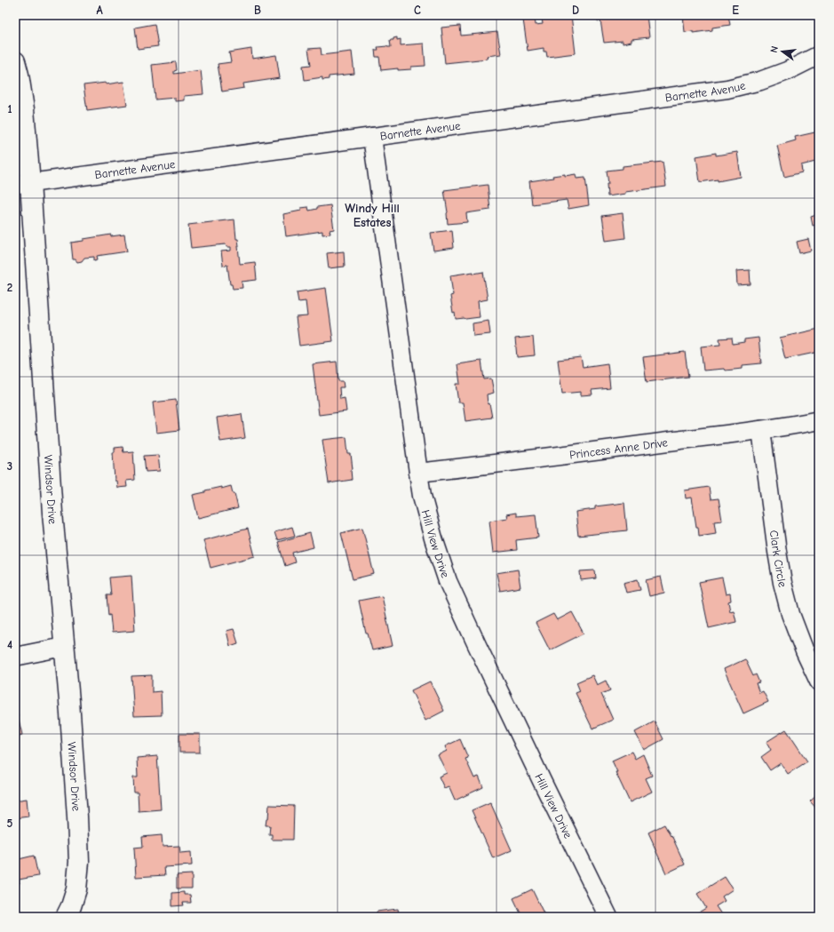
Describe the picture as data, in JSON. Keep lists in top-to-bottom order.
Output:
{
  "streets": {
    "street": [
      "Barnette Avenue",
      "Princess Anne Drive",
      "Windsor Drive",
      "Hill View Drive",
      "Clark Circle"
    ]
  },
  "crossings": [
    ["Barnette Avenue", "Windsor Drive"],
    ["Barnette Avenue", "Hill View Drive"],
    ["Princess Anne Drive", "Hill View Drive"],
    ["Princess Anne Drive", "Clark Circle"]
  ],
  "districts": ["Windy Hill Estates"],
  "north": "left",
  "grid": {
    "columns": [
      "A",
      "B",
      "C",
      "D",
      "E"
    ],
    "rows": [
      "1",
      "2",
      "3",
      "4",
      "5"
    ]
  }
}
